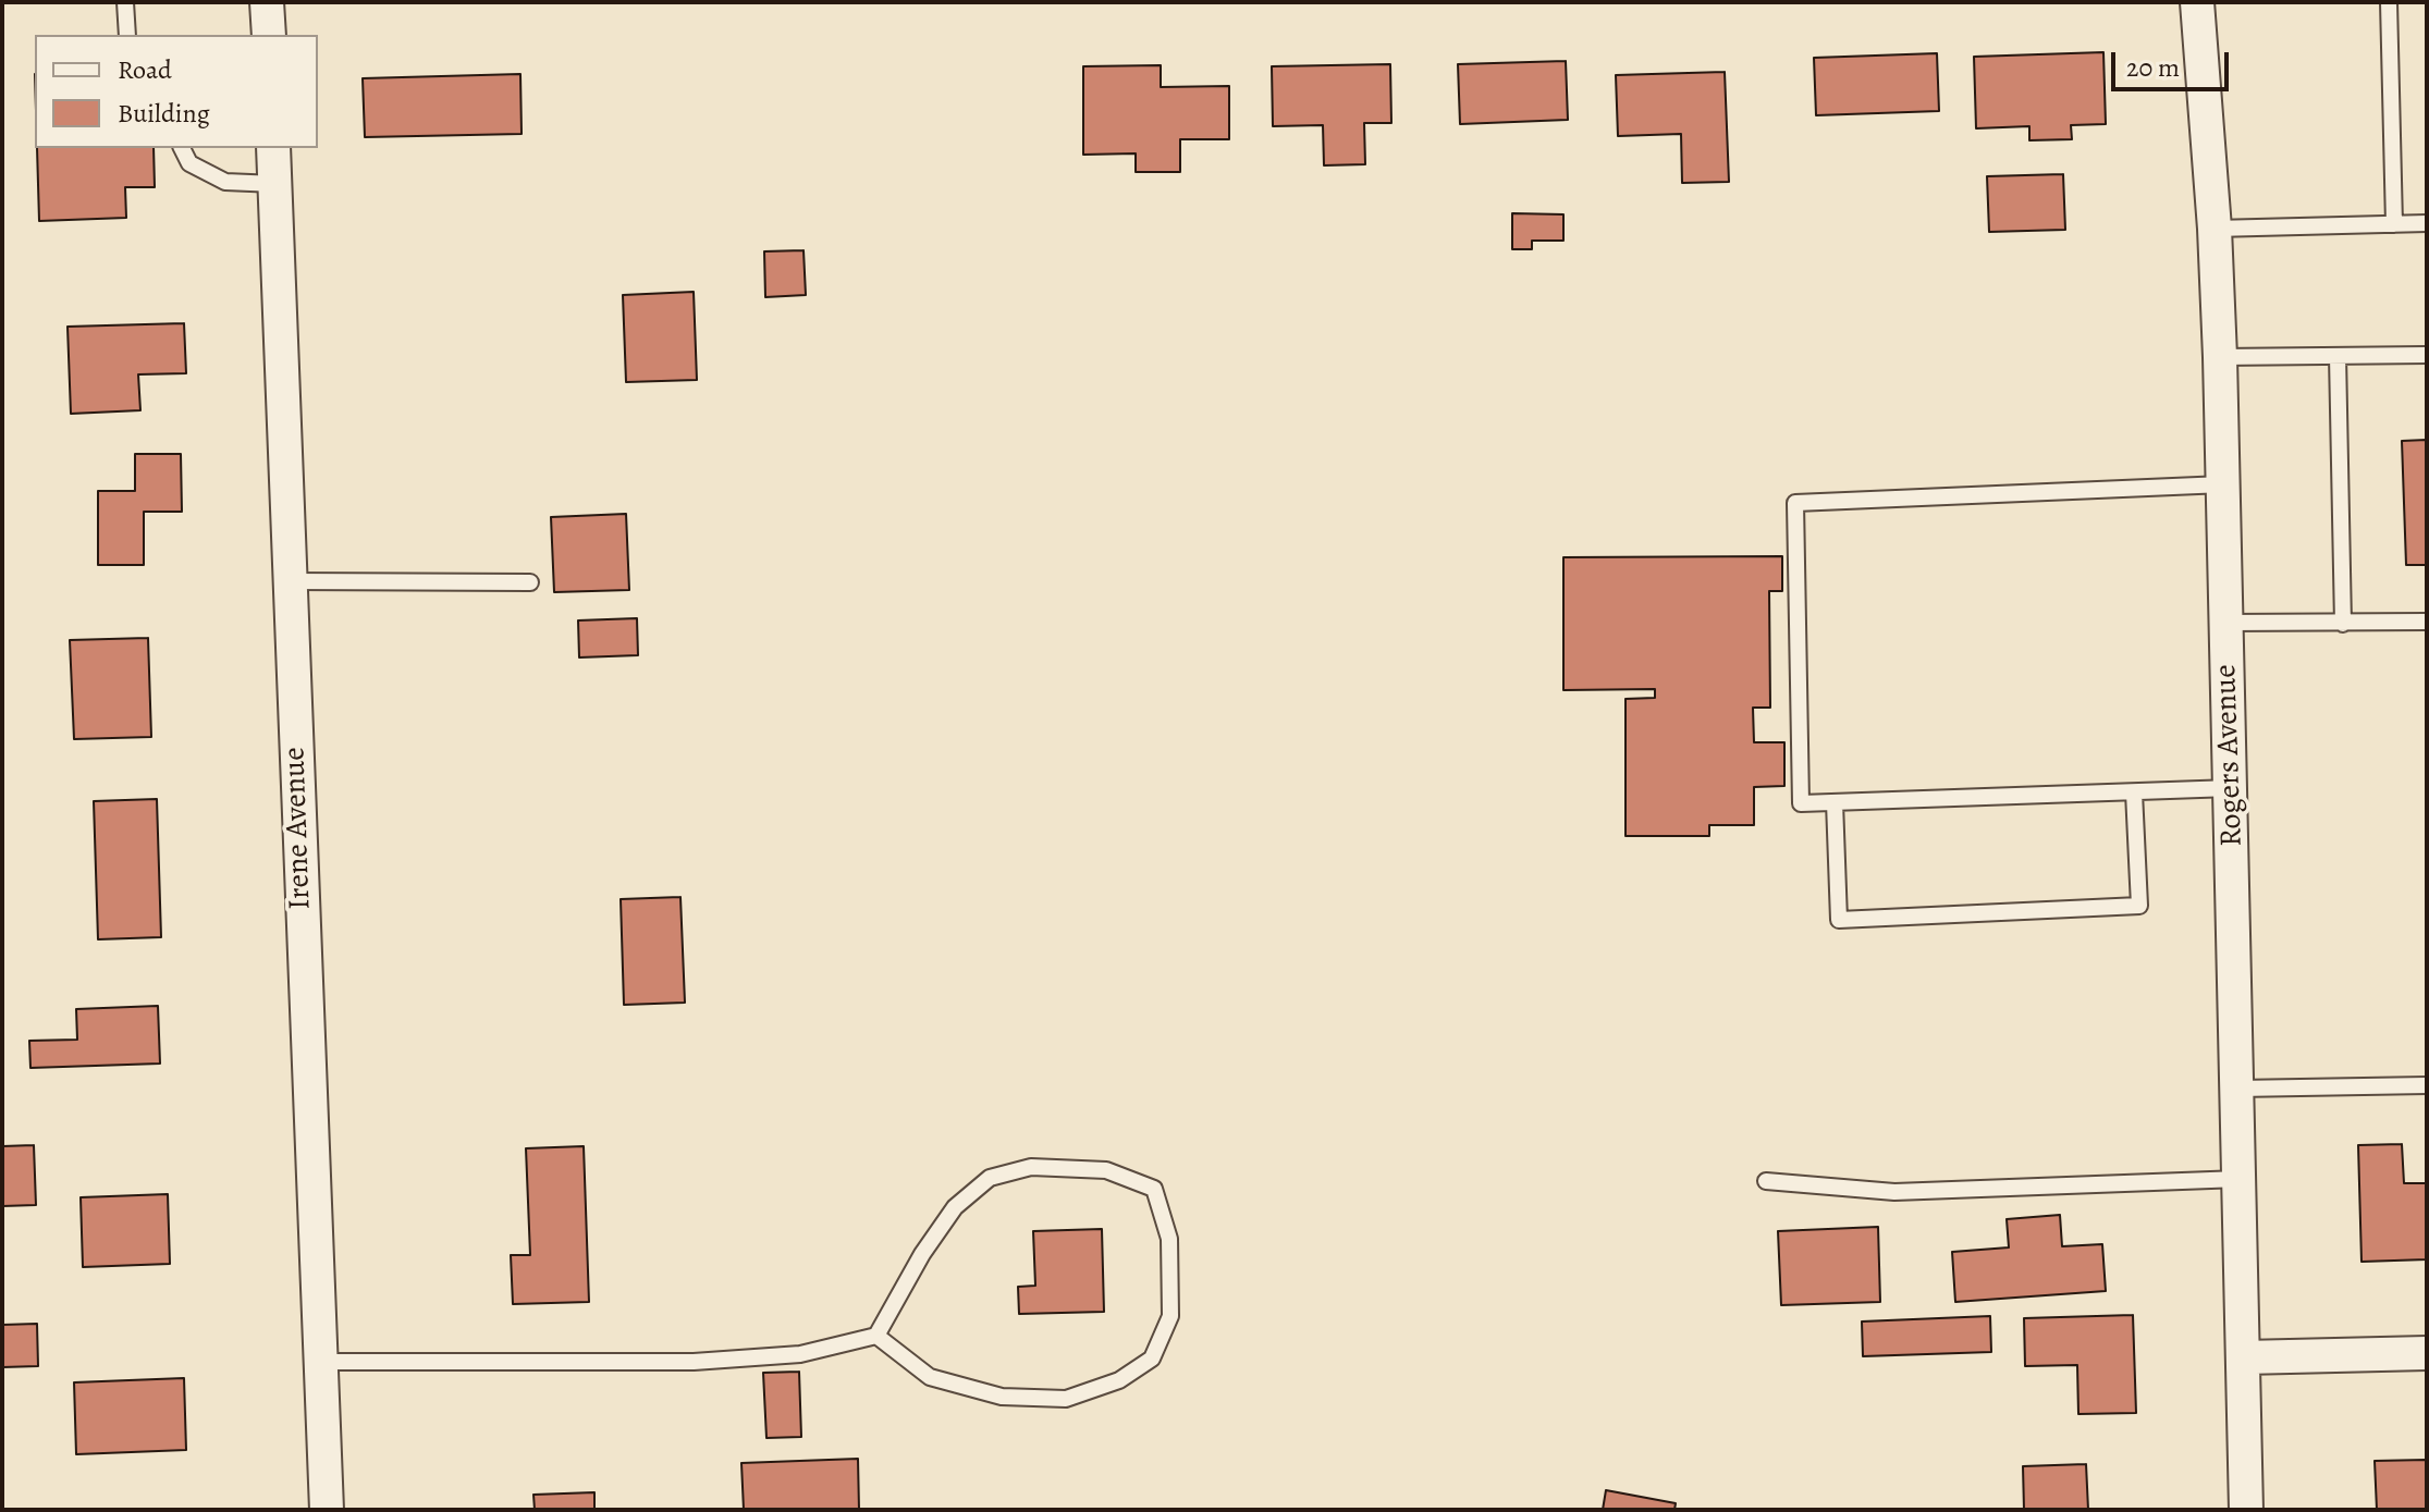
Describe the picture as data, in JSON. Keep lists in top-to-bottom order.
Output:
{
  "streets": {
    "street": ["Rogers Avenue", "Irene Avenue"]
  },
  "legend": ["Road", "Building"],
  "scale_bar": "20 m"
}
